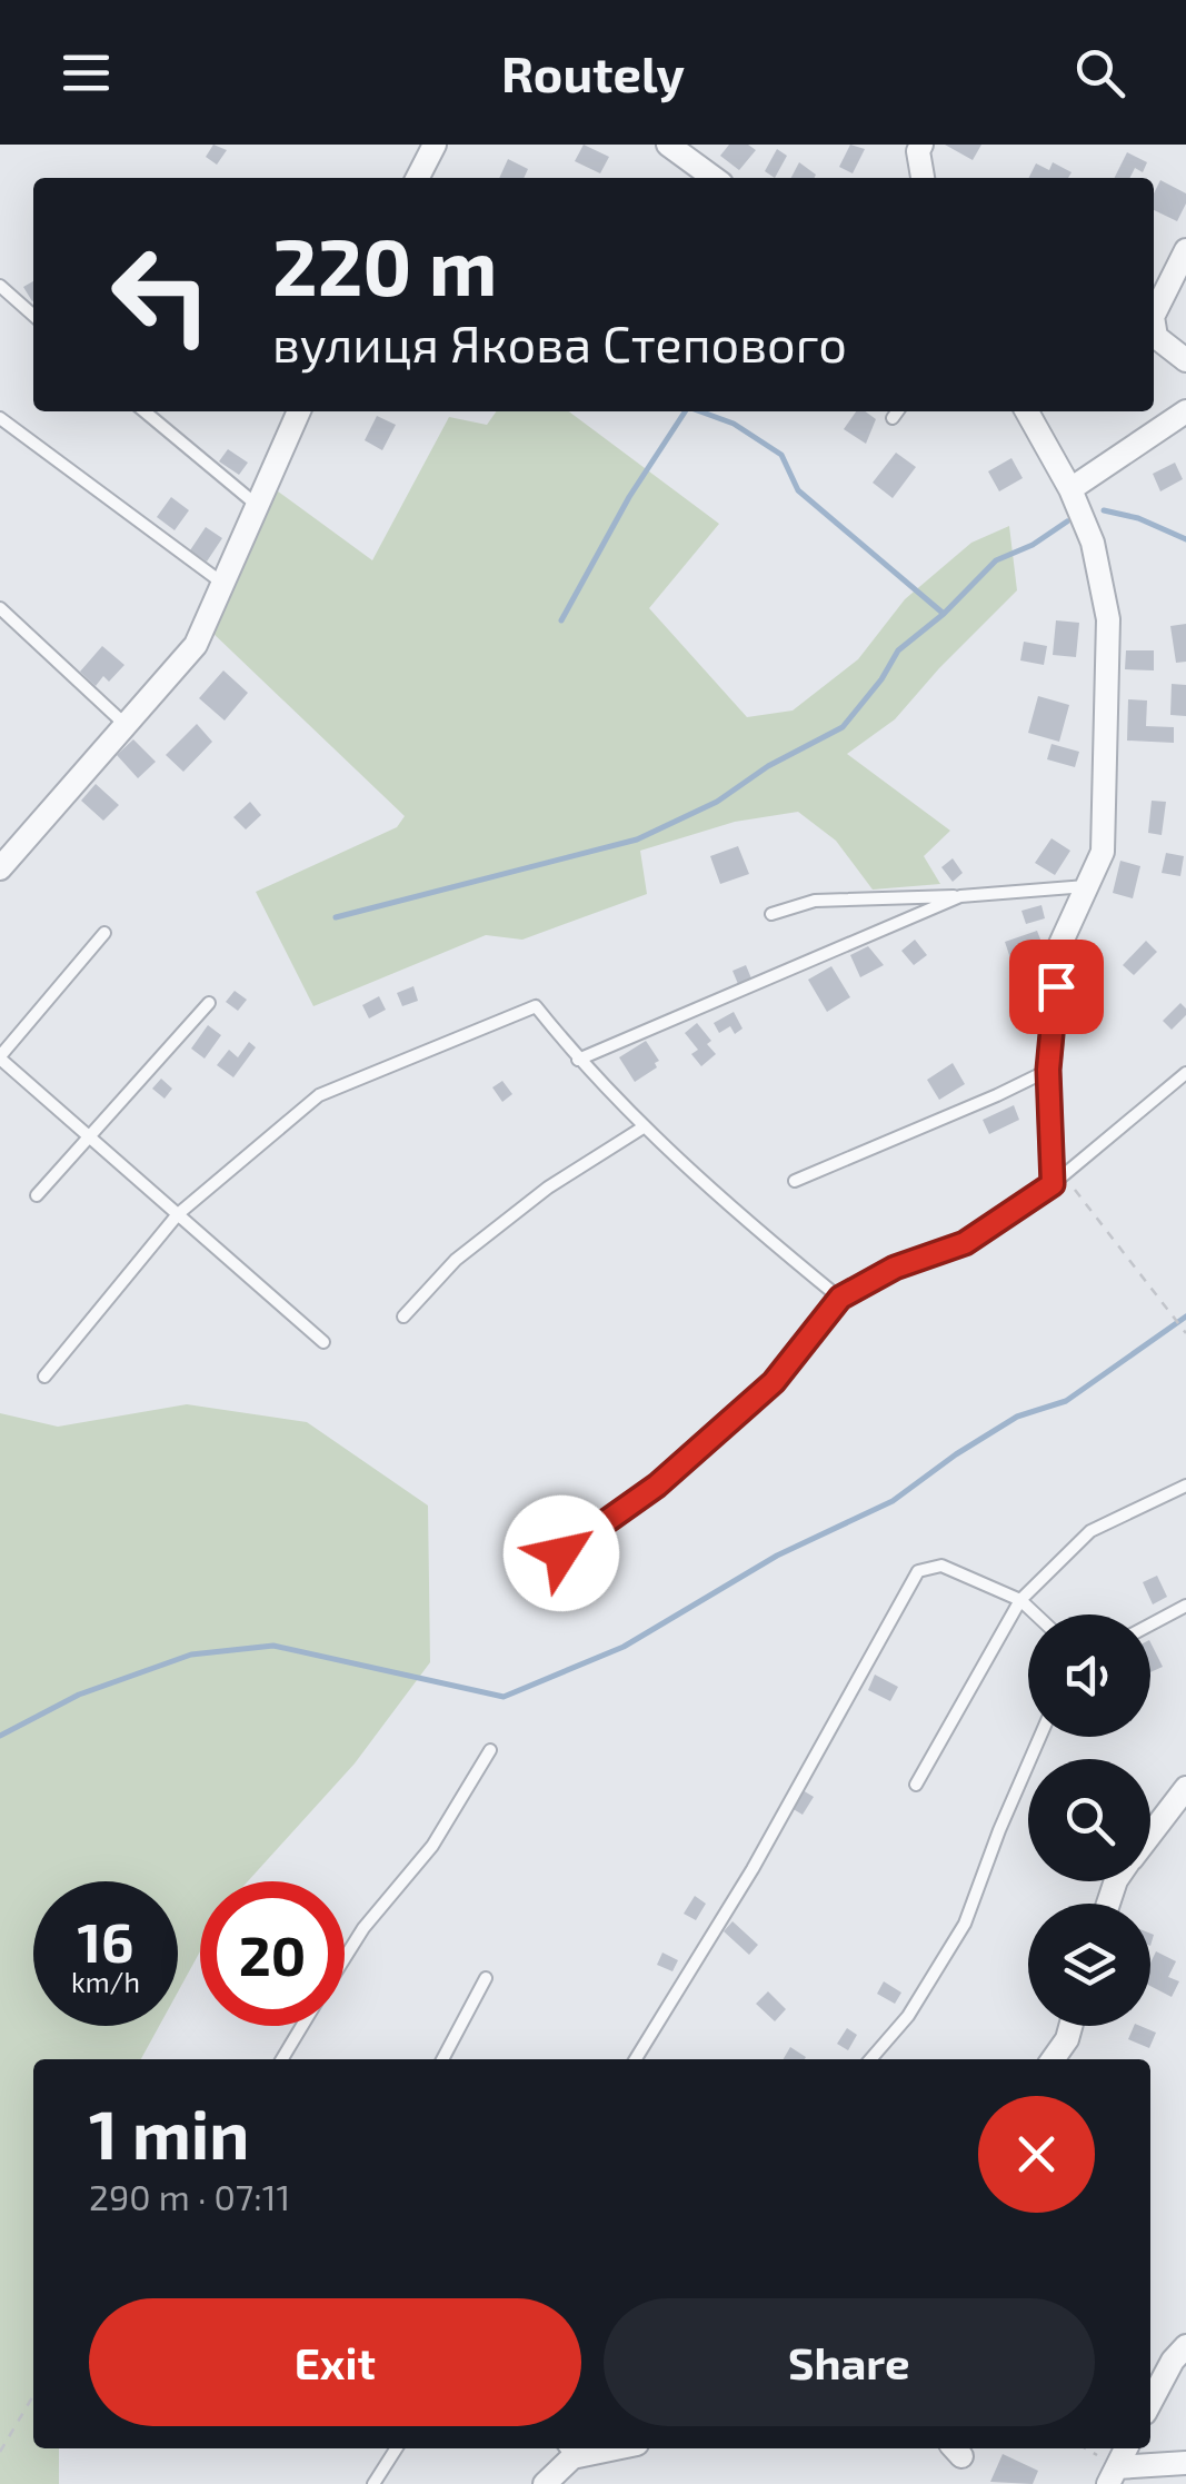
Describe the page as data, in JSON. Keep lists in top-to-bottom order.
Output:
{
  "page": {
    "header": "Routely",
    "turn": ["220 m", "вулиця Якова Степового"],
    "speed": "16 km/h",
    "limit": "20",
    "heading": ["1 min", "290 m · 07:11"],
    "buttons": ["Exit", "Share"]
  }
}
